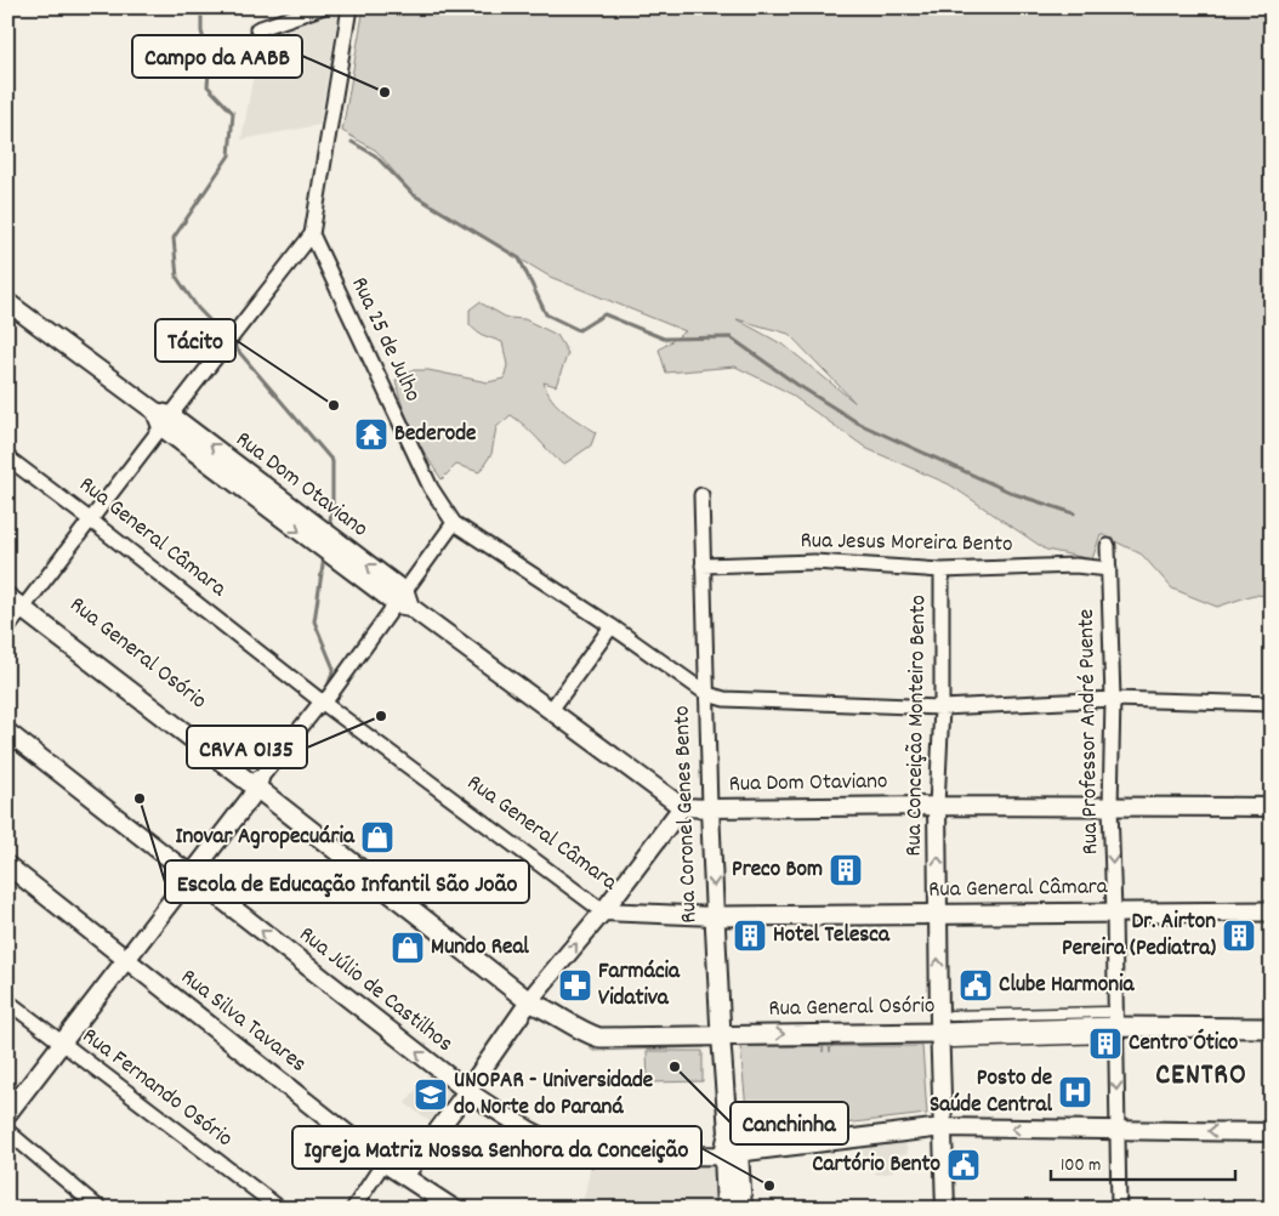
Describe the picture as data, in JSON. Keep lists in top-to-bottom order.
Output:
{
  "streets": {
    "main road": ["Rua General Câmara", "Rua General Osório", "Rua Coronel Genes Bento"],
    "street": [
      "Rua 25 de Julho",
      "Rua Dom Otaviano",
      "Rua Jesus Moreira Bento",
      "Rua Conceição Monteiro Bento",
      "Rua Professor André Puente",
      "Rua Júlio de Castilhos",
      "Rua Silva Tavares",
      "Rua Fernando Osório"
    ]
  },
  "crossings": [
    ["Rua 25 de Julho", "Rua Coronel Genes Bento"],
    ["Rua Dom Otaviano", "Rua Conceição Monteiro Bento"],
    ["Rua Dom Otaviano", "Rua Professor André Puente"],
    ["Rua Dom Otaviano", "Rua Coronel Genes Bento"],
    ["Rua General Câmara", "Rua Conceição Monteiro Bento"],
    ["Rua General Câmara", "Rua Professor André Puente"],
    ["Rua General Câmara", "Rua Coronel Genes Bento"],
    ["Rua Jesus Moreira Bento", "Rua Conceição Monteiro Bento"],
    ["Rua Jesus Moreira Bento", "Rua Professor André Puente"],
    ["Rua Jesus Moreira Bento", "Rua Coronel Genes Bento"],
    ["Rua General Osório", "Rua Conceição Monteiro Bento"],
    ["Rua General Osório", "Rua Professor André Puente"],
    ["Rua General Osório", "Rua Coronel Genes Bento"],
    ["Rua Conceição Monteiro Bento", "Rua Júlio de Castilhos"],
    ["Rua Professor André Puente", "Rua Júlio de Castilhos"],
    ["Rua Coronel Genes Bento", "Rua Júlio de Castilhos"]
  ],
  "one_way": ["Rua Conceição Monteiro Bento", "Rua Júlio de Castilhos"],
  "districts": ["CENTRO"],
  "places": {
    "other": [
      "Campo da AABB",
      "Tácito",
      "CRVA 0135",
      "Escola de Educação Infantil São João",
      "Canchinha",
      "Igreja Matriz Nossa Senhora da Conceição"
    ],
    "temple": ["Bederode"],
    "shop": ["Inovar Agropecuária", "Mundo Real"],
    "building": [
      "Preco Bom",
      "Hotel Telesca",
      "Dr. Airton Pereira (Pediatra)",
      "Centro Ótico"
    ],
    "pharmacy": ["Farmácia Vidativa"],
    "public building": ["Clube Harmonia", "Cartório Bento"],
    "hospital": ["Posto de Saúde Central"],
    "school or university": ["UNOPAR - Universidade do Norte do Paraná"]
  },
  "scale_bar": "100 m"
}
